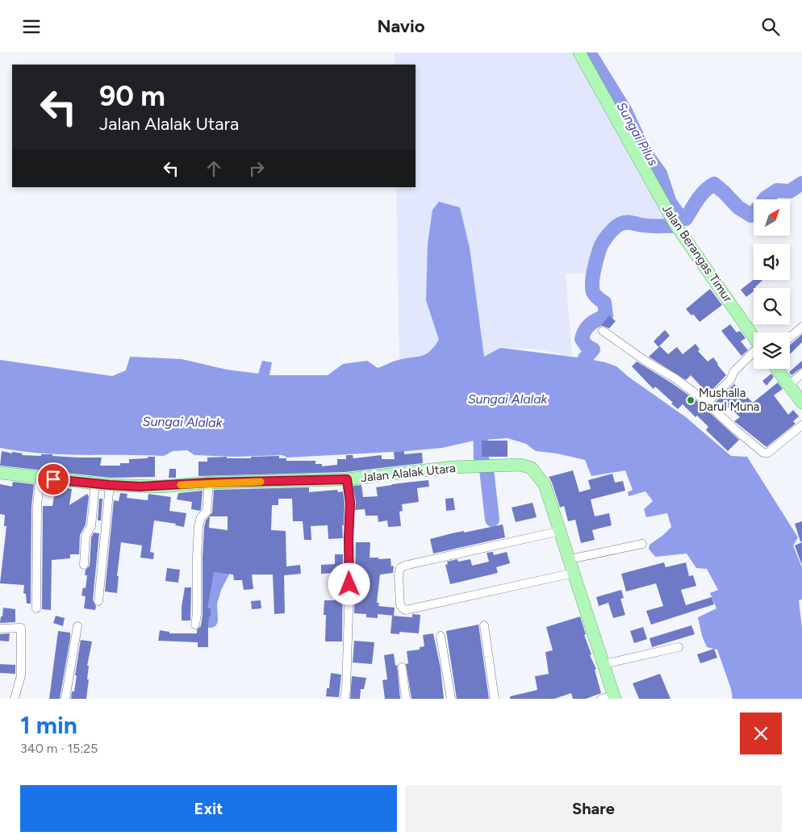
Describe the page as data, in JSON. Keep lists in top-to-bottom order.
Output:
{
  "streets": {
    "main road": ["Jalan Berangas Timur", "Jalan Alalak Utara"]
  },
  "water": ["Sungai Pilus", "Sungai Alalak"],
  "places": ["Mushalla Darul Muna"],
  "north": "top right",
  "page": {
    "header": "Navio",
    "turn": ["90 m", "Jalan Alalak Utara"],
    "heading": ["1 min", "340 m · 15:25"],
    "buttons": ["Exit", "Share"]
  }
}
